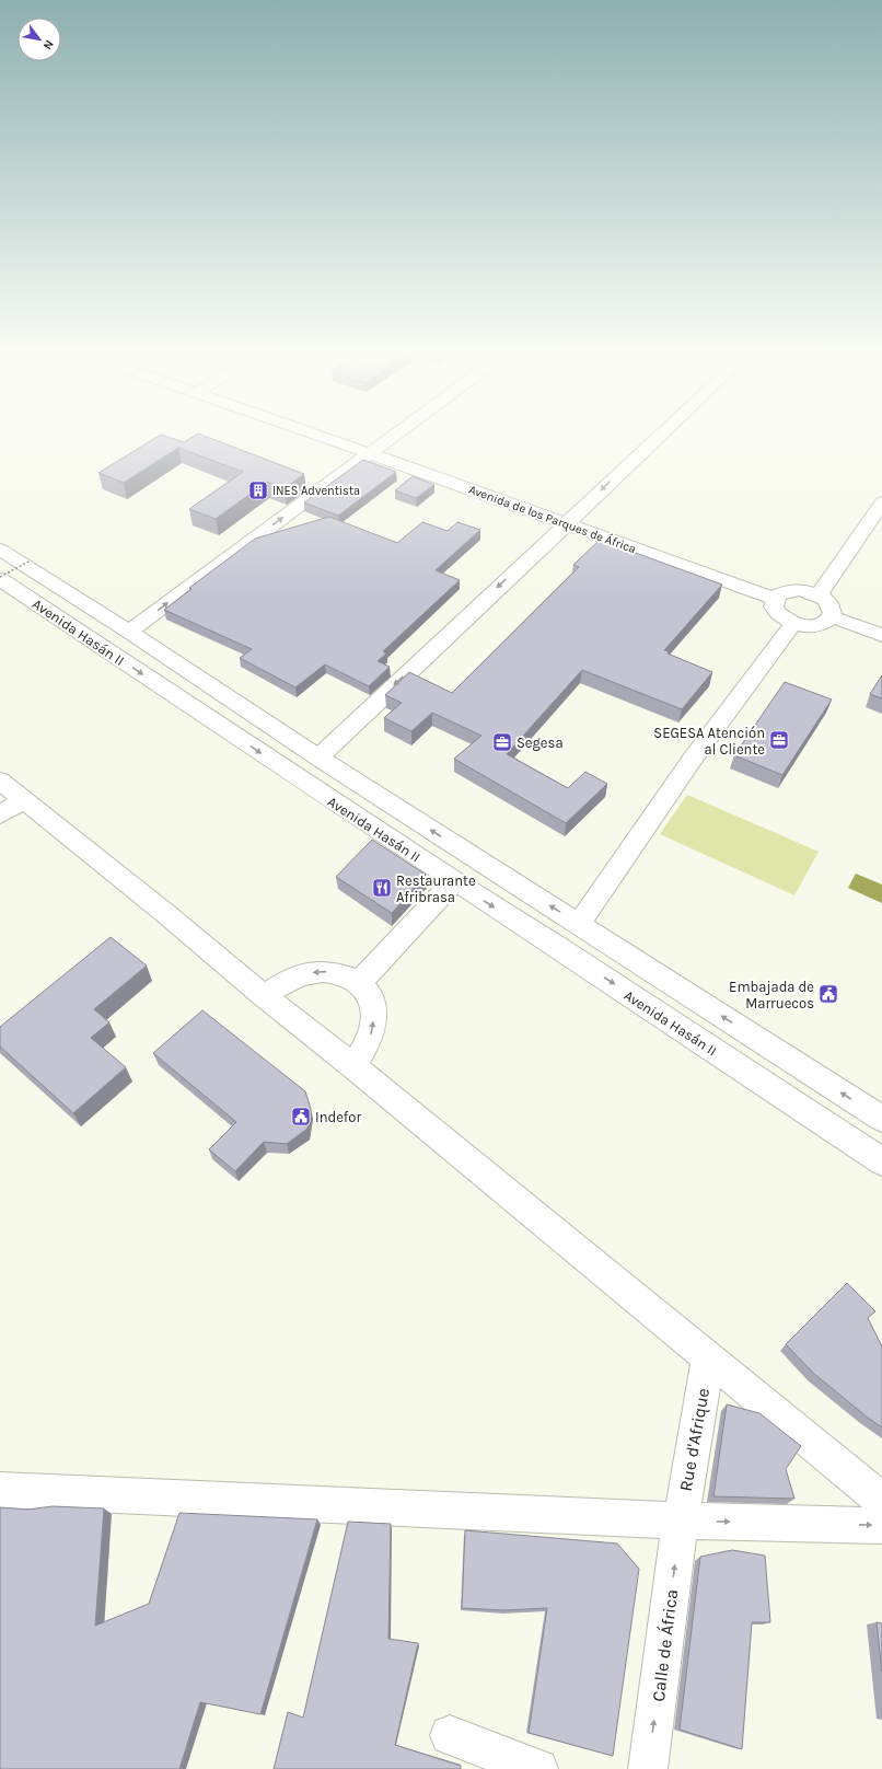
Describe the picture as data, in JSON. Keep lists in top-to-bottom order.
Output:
{
  "streets": {
    "street": [
      "Avenida de los Parques de África",
      "Avenida Hasán II",
      "Rue d'Afrique",
      "Calle de África"
    ]
  },
  "crossings": [
    ["Rue d'Afrique", "Calle de África"]
  ],
  "one_way": ["Calle de África"],
  "places": {
    "building": ["INES Adventista"],
    "office": ["SEGESA Atención al Cliente", "Segesa"],
    "restaurant": ["Restaurante Afribrasa"],
    "public building": ["Embajada de Marruecos", "Indefor"]
  },
  "north": "bottom right"
}
